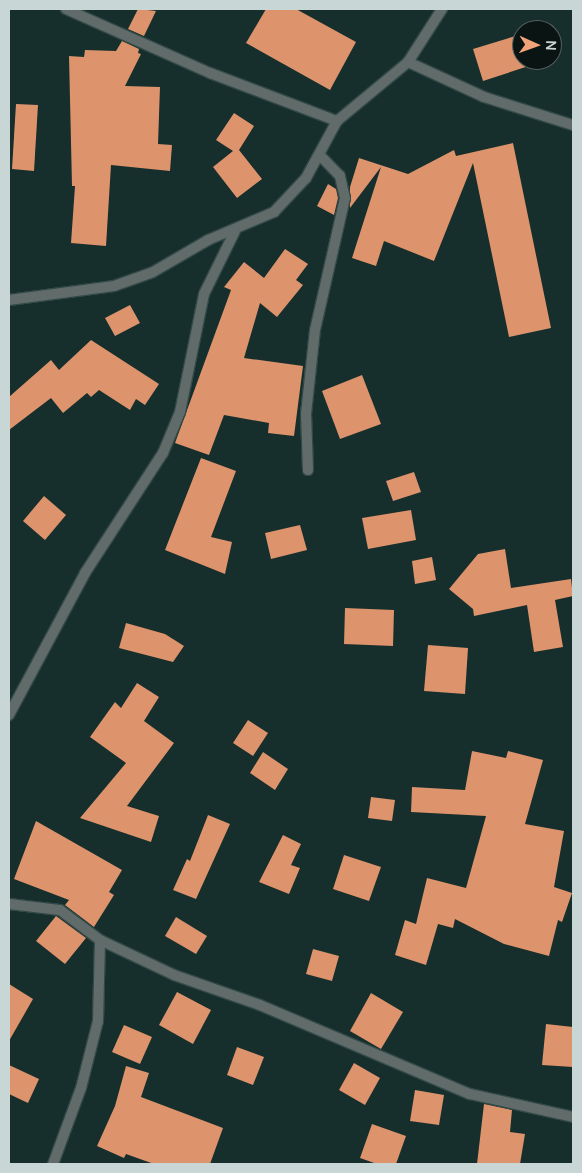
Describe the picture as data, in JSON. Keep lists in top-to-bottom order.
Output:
{
  "north": "right"
}
